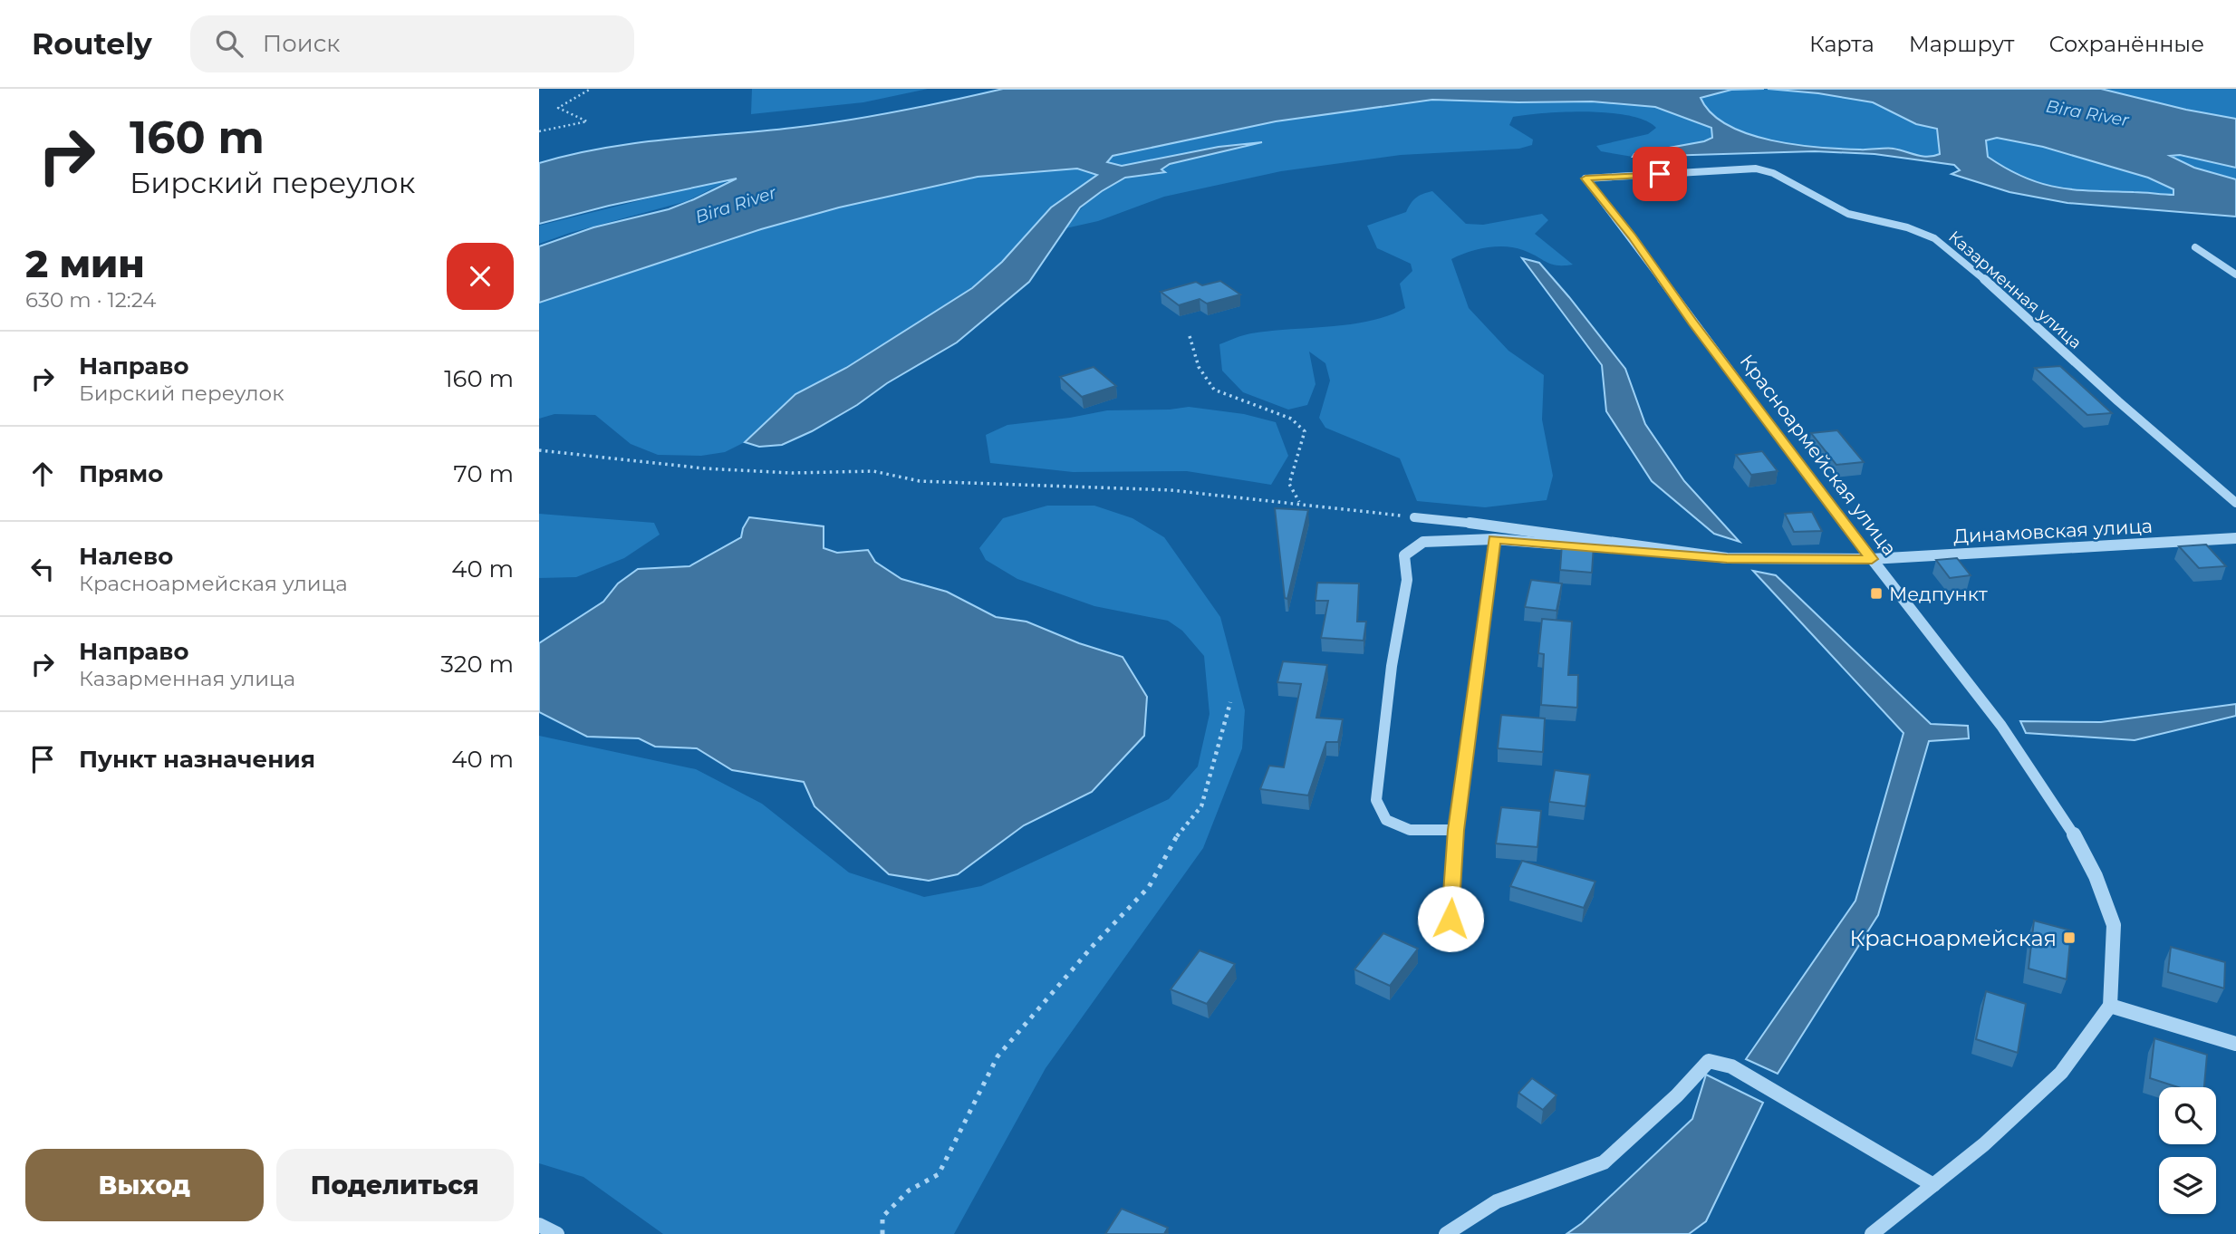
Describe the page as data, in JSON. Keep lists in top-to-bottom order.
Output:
{
  "streets": {
    "street": ["Казарменная улица", "Красноармейская улица", "Динамовская улица"]
  },
  "crossings": [
    ["Казарменная улица", "Красноармейская улица"],
    ["Красноармейская улица", "Динамовская улица"]
  ],
  "water": ["Bira River"],
  "places": {
    "transit": ["Медпункт", "Красноармейская"]
  },
  "page": {
    "header": "Routely",
    "search": "Поиск",
    "nav": ["Карта", "Маршрут", "Сохранённые"],
    "turn": ["160 m", "Бирский переулок"],
    "heading": ["2 мин", "630 m · 12:24"],
    "list": [
      {
        "name": "Направо",
        "note": "Бирский переулок",
        "value": "160 m"
      },
      {
        "name": "Прямо",
        "value": "70 m"
      },
      {
        "name": "Налево",
        "note": "Красноармейская улица",
        "value": "40 m"
      },
      {
        "name": "Направо",
        "note": "Казарменная улица",
        "value": "320 m"
      },
      {
        "name": "Пункт назначения",
        "value": "40 m"
      }
    ],
    "buttons": ["Выход", "Поделиться"]
  }
}
